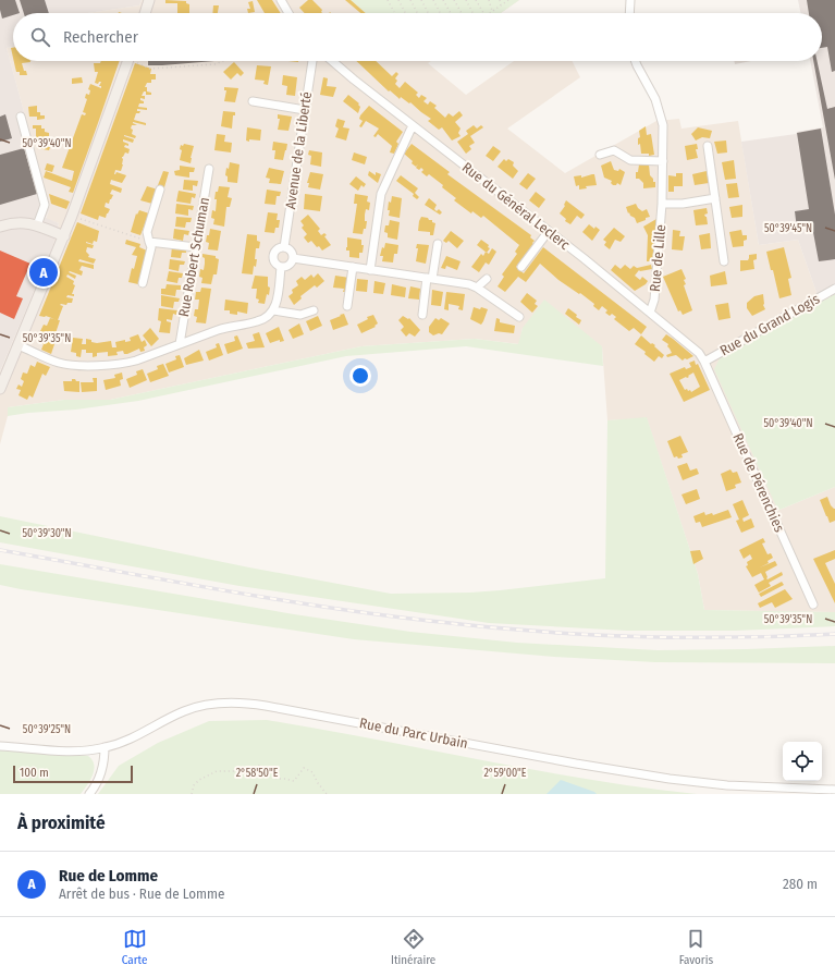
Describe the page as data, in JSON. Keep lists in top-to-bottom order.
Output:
{
  "streets": {
    "street": [
      "Avenue de la Liberté",
      "Rue du Général Leclerc",
      "Rue Robert Schuman",
      "Rue de Lille",
      "Rue du Grand Logis",
      "Rue de Pérenchies",
      "Rue du Parc Urbain"
    ]
  },
  "crossings": [
    ["Rue du Général Leclerc", "Rue de Lille"],
    ["Rue du Général Leclerc", "Rue du Grand Logis"],
    ["Rue du Général Leclerc", "Rue de Pérenchies"],
    ["Rue du Grand Logis", "Rue de Pérenchies"]
  ],
  "scale_bar": "100 m",
  "page": {
    "search": "Rechercher",
    "pins": "A",
    "scale": "100 m",
    "heading": "À proximité",
    "list": [
      {
        "mark": "A",
        "name": "Rue de Lomme",
        "note": "Arrêt de bus · Rue de Lomme",
        "value": "280 m"
      }
    ],
    "nav": ["Carte", "Itinéraire", "Favoris"]
  },
  "coordinates": [
    "50°39'40\"N",
    "50°39'45\"N",
    "50°39'35\"N",
    "50°39'30\"N",
    "50°39'25\"N",
    "2°58'50\"E",
    "2°59'00\"E"
  ]
}
